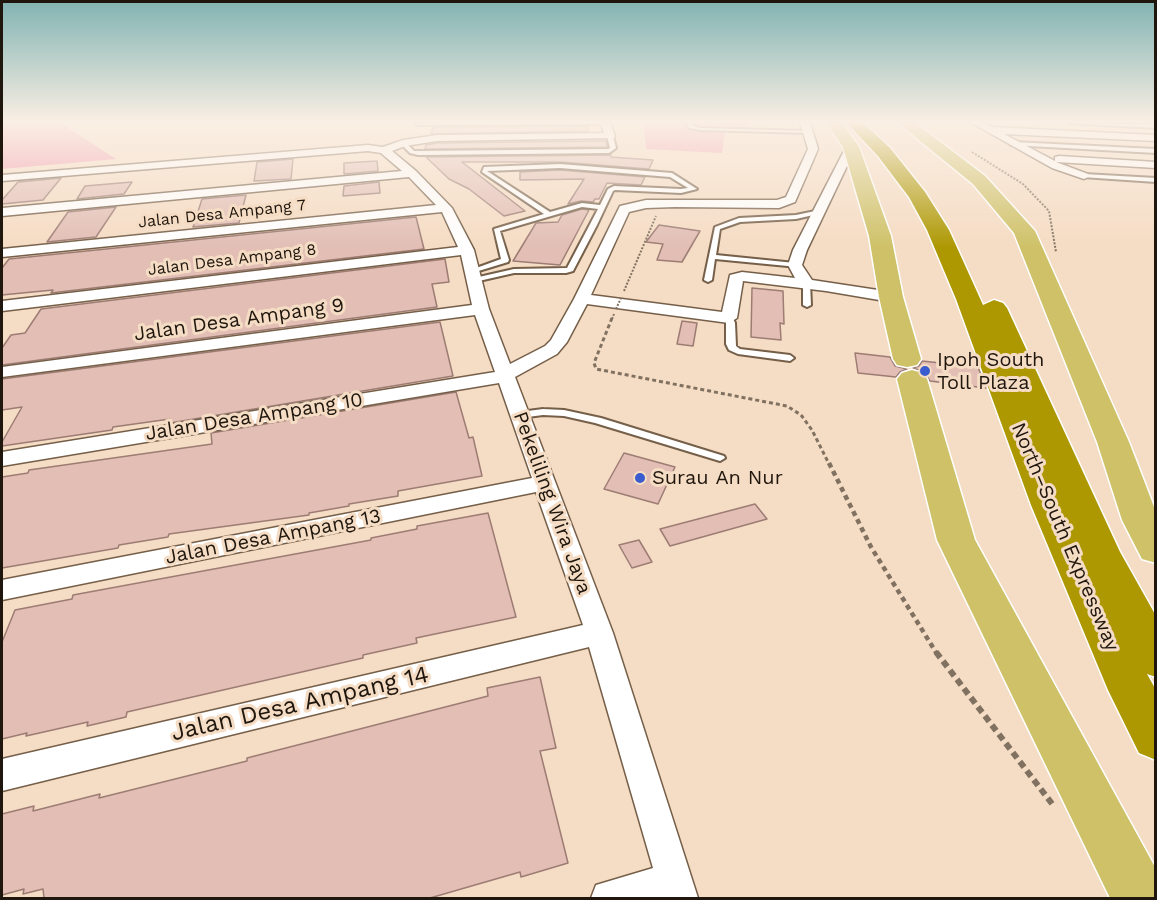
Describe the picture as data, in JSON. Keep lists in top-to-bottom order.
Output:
{
  "streets": {
    "highway": ["North–South Expressway"],
    "street": [
      "Jalan Desa Ampang 7",
      "Jalan Desa Ampang 8",
      "Jalan Desa Ampang 9",
      "Jalan Desa Ampang 10",
      "Pekeliling Wira Jaya",
      "Jalan Desa Ampang 13",
      "Jalan Desa Ampang 14"
    ]
  },
  "crossings": [
    ["Jalan Desa Ampang 7", "Pekeliling Wira Jaya"],
    ["Jalan Desa Ampang 8", "Pekeliling Wira Jaya"],
    ["Jalan Desa Ampang 9", "Pekeliling Wira Jaya"],
    ["Jalan Desa Ampang 10", "Pekeliling Wira Jaya"],
    ["Pekeliling Wira Jaya", "Jalan Desa Ampang 13"],
    ["Pekeliling Wira Jaya", "Jalan Desa Ampang 14"]
  ],
  "places": ["Ipoh South Toll Plaza", "Surau An Nur"]
}
